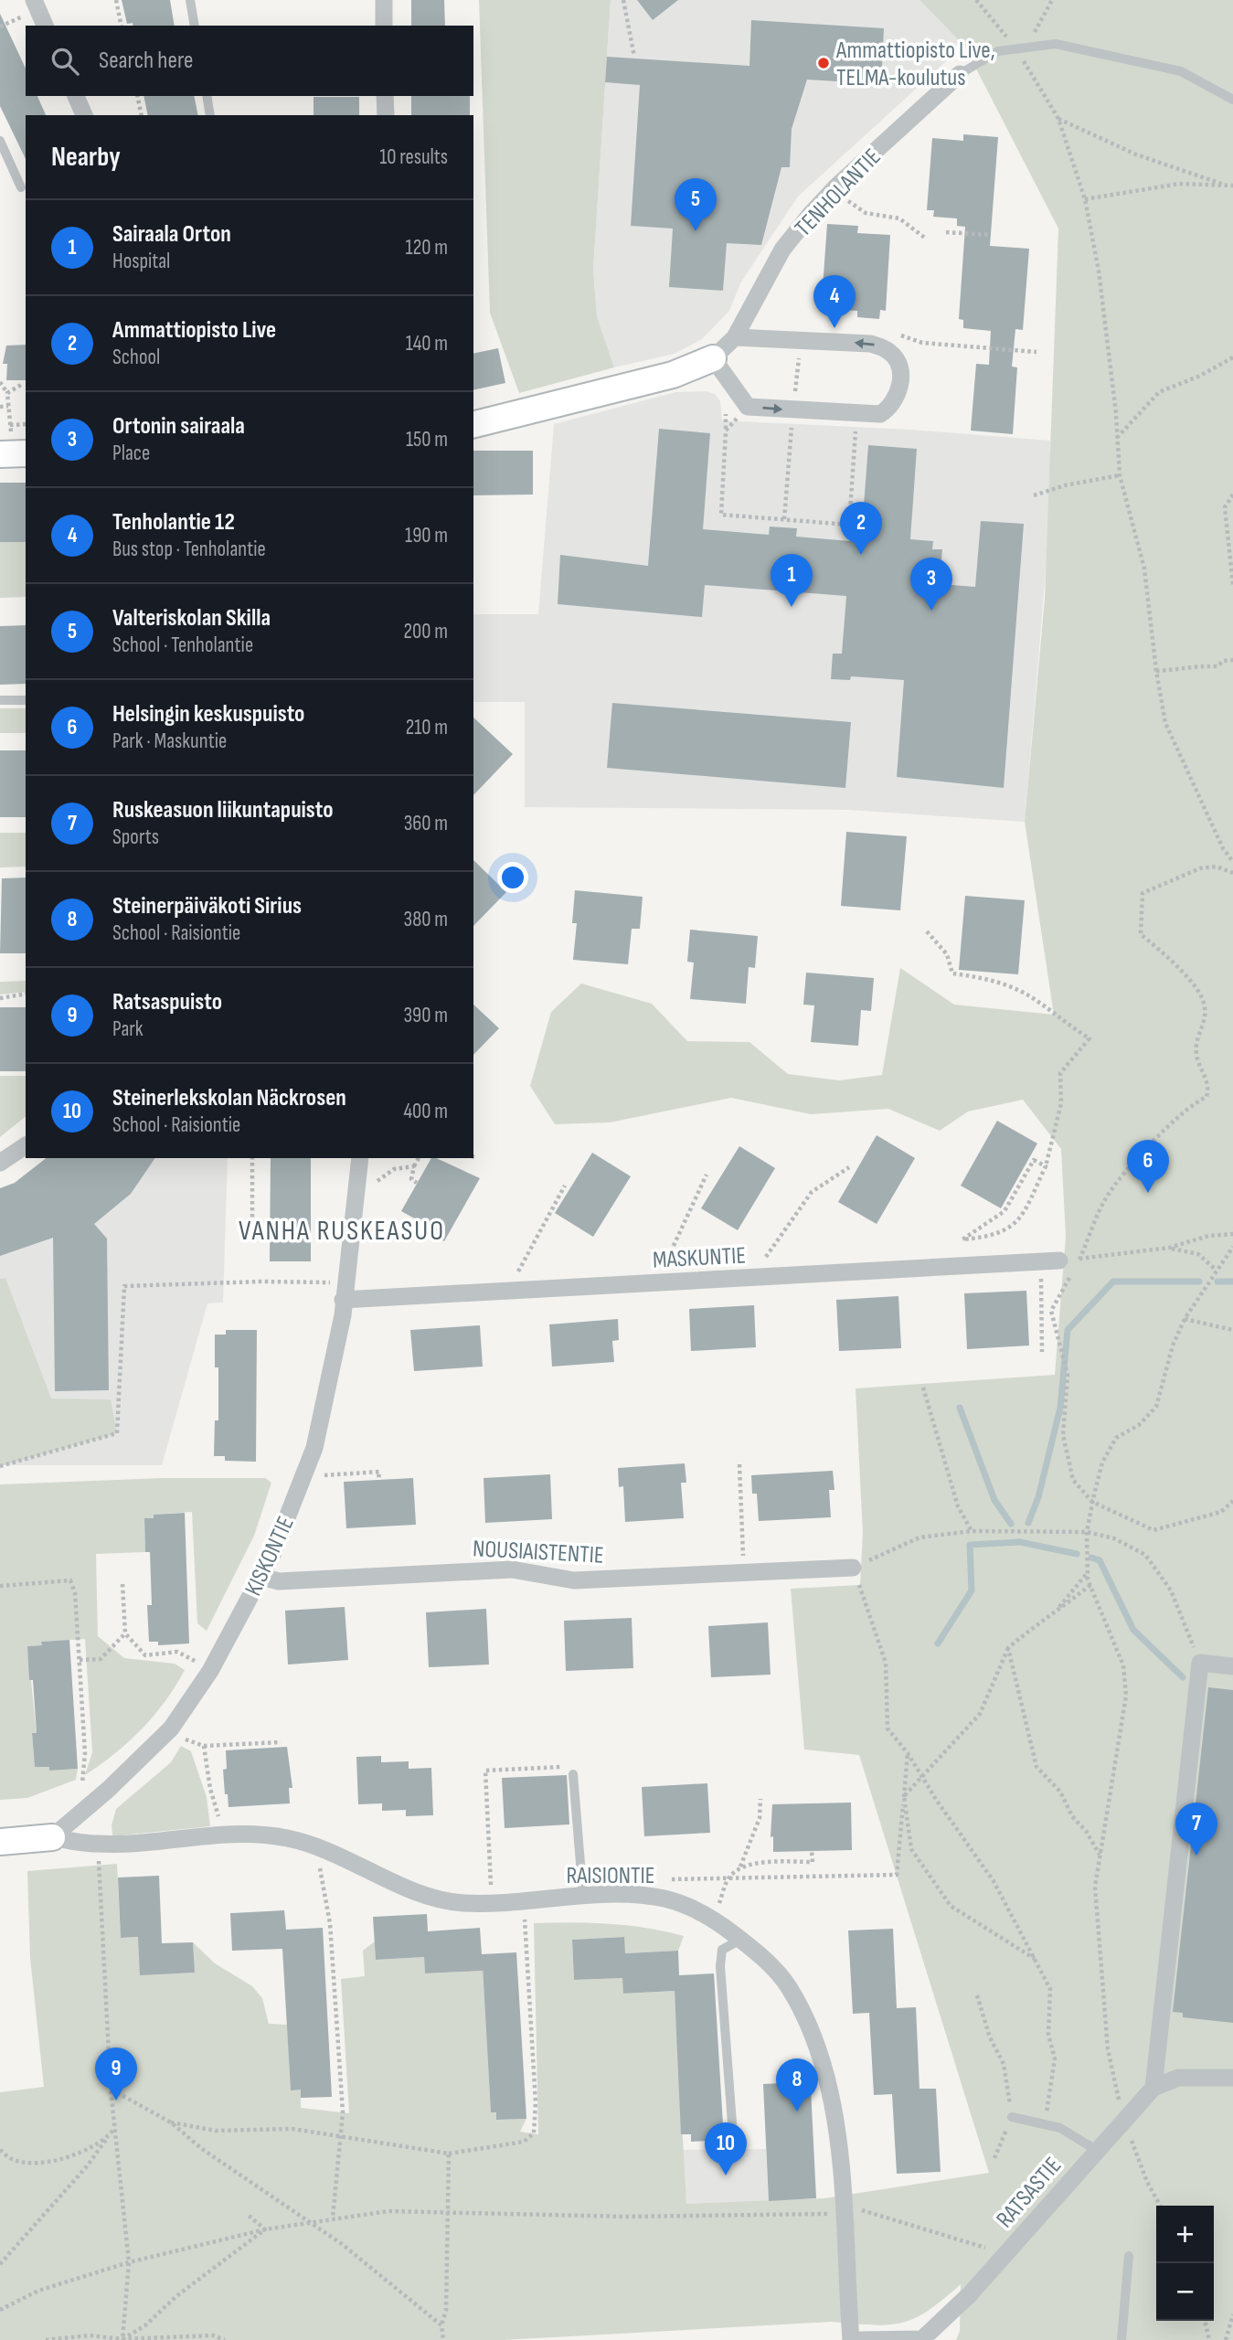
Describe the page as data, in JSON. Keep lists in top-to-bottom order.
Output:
{
  "streets": {
    "street": [
      "TENHOLANTIE",
      "MASKUNTIE",
      "NOUSIAISTENTIE",
      "KISKONTIE",
      "RAISIONTIE",
      "RATSASTIE"
    ]
  },
  "crossings": [
    ["MASKUNTIE", "KISKONTIE"],
    ["NOUSIAISTENTIE", "KISKONTIE"],
    ["KISKONTIE", "RAISIONTIE"]
  ],
  "districts": ["VANHA RUSKEASUO"],
  "places": ["Ammattiopisto Live, TELMA-koulutus"],
  "page": {
    "search": "Search here",
    "heading": ["Nearby", "10 results"],
    "pins": [
      "5",
      "4",
      "2",
      "1",
      "3",
      "6",
      "7",
      "9",
      "8",
      "10"
    ],
    "list": [
      {
        "mark": "1",
        "name": "Sairaala Orton",
        "note": "Hospital",
        "value": "120 m"
      },
      {
        "mark": "2",
        "name": "Ammattiopisto Live",
        "note": "School",
        "value": "140 m"
      },
      {
        "mark": "3",
        "name": "Ortonin sairaala",
        "note": "Place",
        "value": "150 m"
      },
      {
        "mark": "4",
        "name": "Tenholantie 12",
        "note": "Bus stop · Tenholantie",
        "value": "190 m"
      },
      {
        "mark": "5",
        "name": "Valteriskolan Skilla",
        "note": "School · Tenholantie",
        "value": "200 m"
      },
      {
        "mark": "6",
        "name": "Helsingin keskuspuisto",
        "note": "Park · Maskuntie",
        "value": "210 m"
      },
      {
        "mark": "7",
        "name": "Ruskeasuon liikuntapuisto",
        "note": "Sports",
        "value": "360 m"
      },
      {
        "mark": "8",
        "name": "Steinerpäiväkoti Sirius",
        "note": "School · Raisiontie",
        "value": "380 m"
      },
      {
        "mark": "9",
        "name": "Ratsaspuisto",
        "note": "Park",
        "value": "390 m"
      },
      {
        "mark": "10",
        "name": "Steinerlekskolan Näckrosen",
        "note": "School · Raisiontie",
        "value": "400 m"
      }
    ],
    "map_buttons": ["+", "−"]
  }
}
